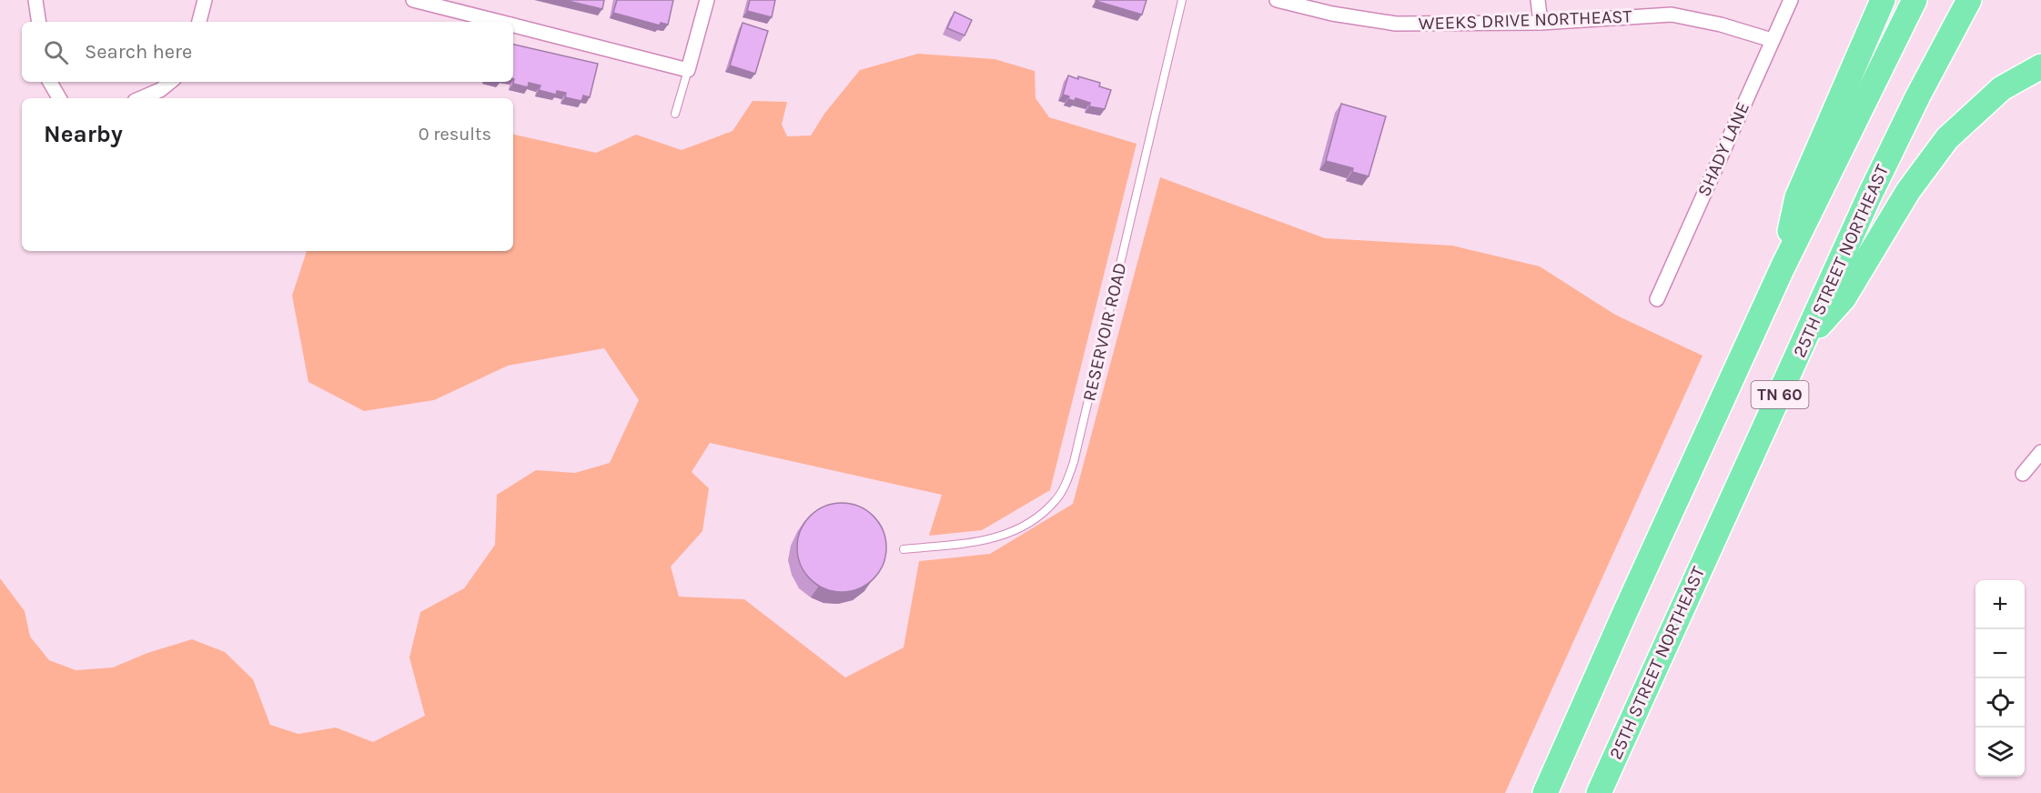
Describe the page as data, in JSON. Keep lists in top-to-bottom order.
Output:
{
  "streets": {
    "highway": ["25TH STREET NORTHEAST", "TN 60"],
    "street": ["WEEKS DRIVE NORTHEAST", "SHADY LANE"],
    "lane": ["RESERVOIR ROAD"]
  },
  "crossings": [
    ["WEEKS DRIVE NORTHEAST", "SHADY LANE"]
  ],
  "page": {
    "search": "Search here",
    "heading": ["Nearby", "0 results"],
    "map_buttons": ["+", "−"]
  }
}
